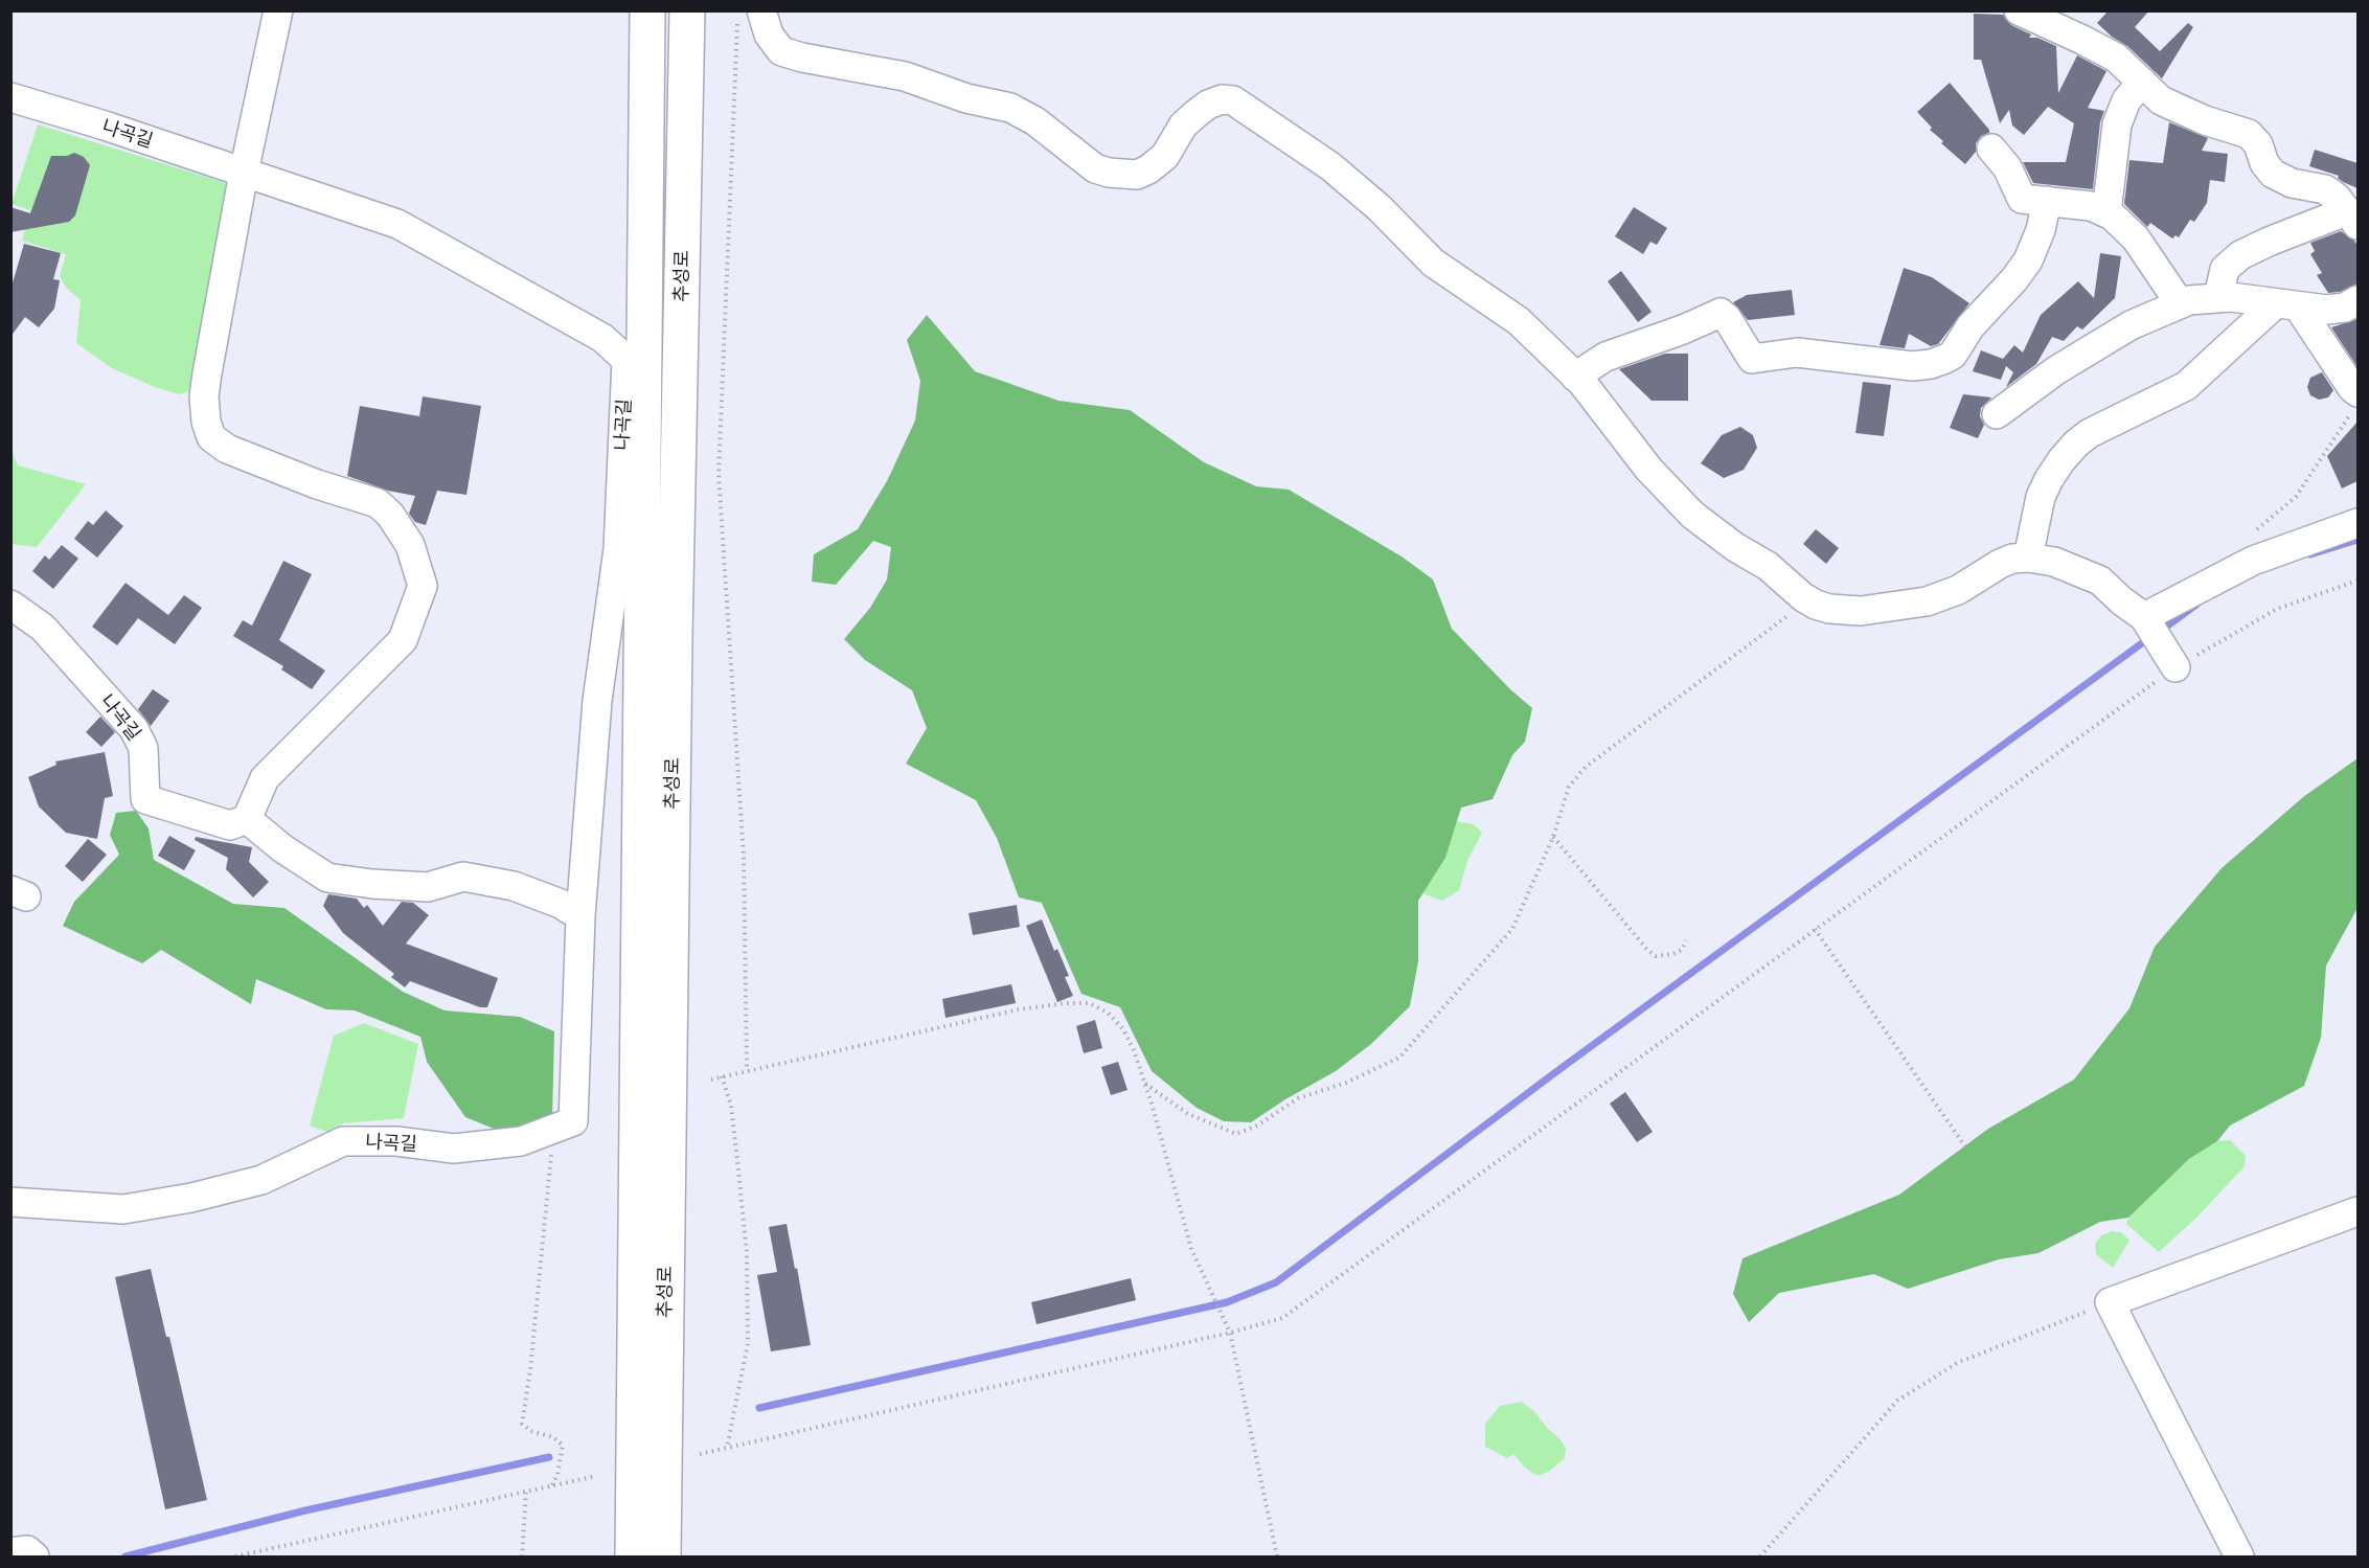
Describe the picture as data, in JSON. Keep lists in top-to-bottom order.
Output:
{
  "streets": {
    "main road": ["추성로"],
    "street": ["나곡길"]
  }
}
